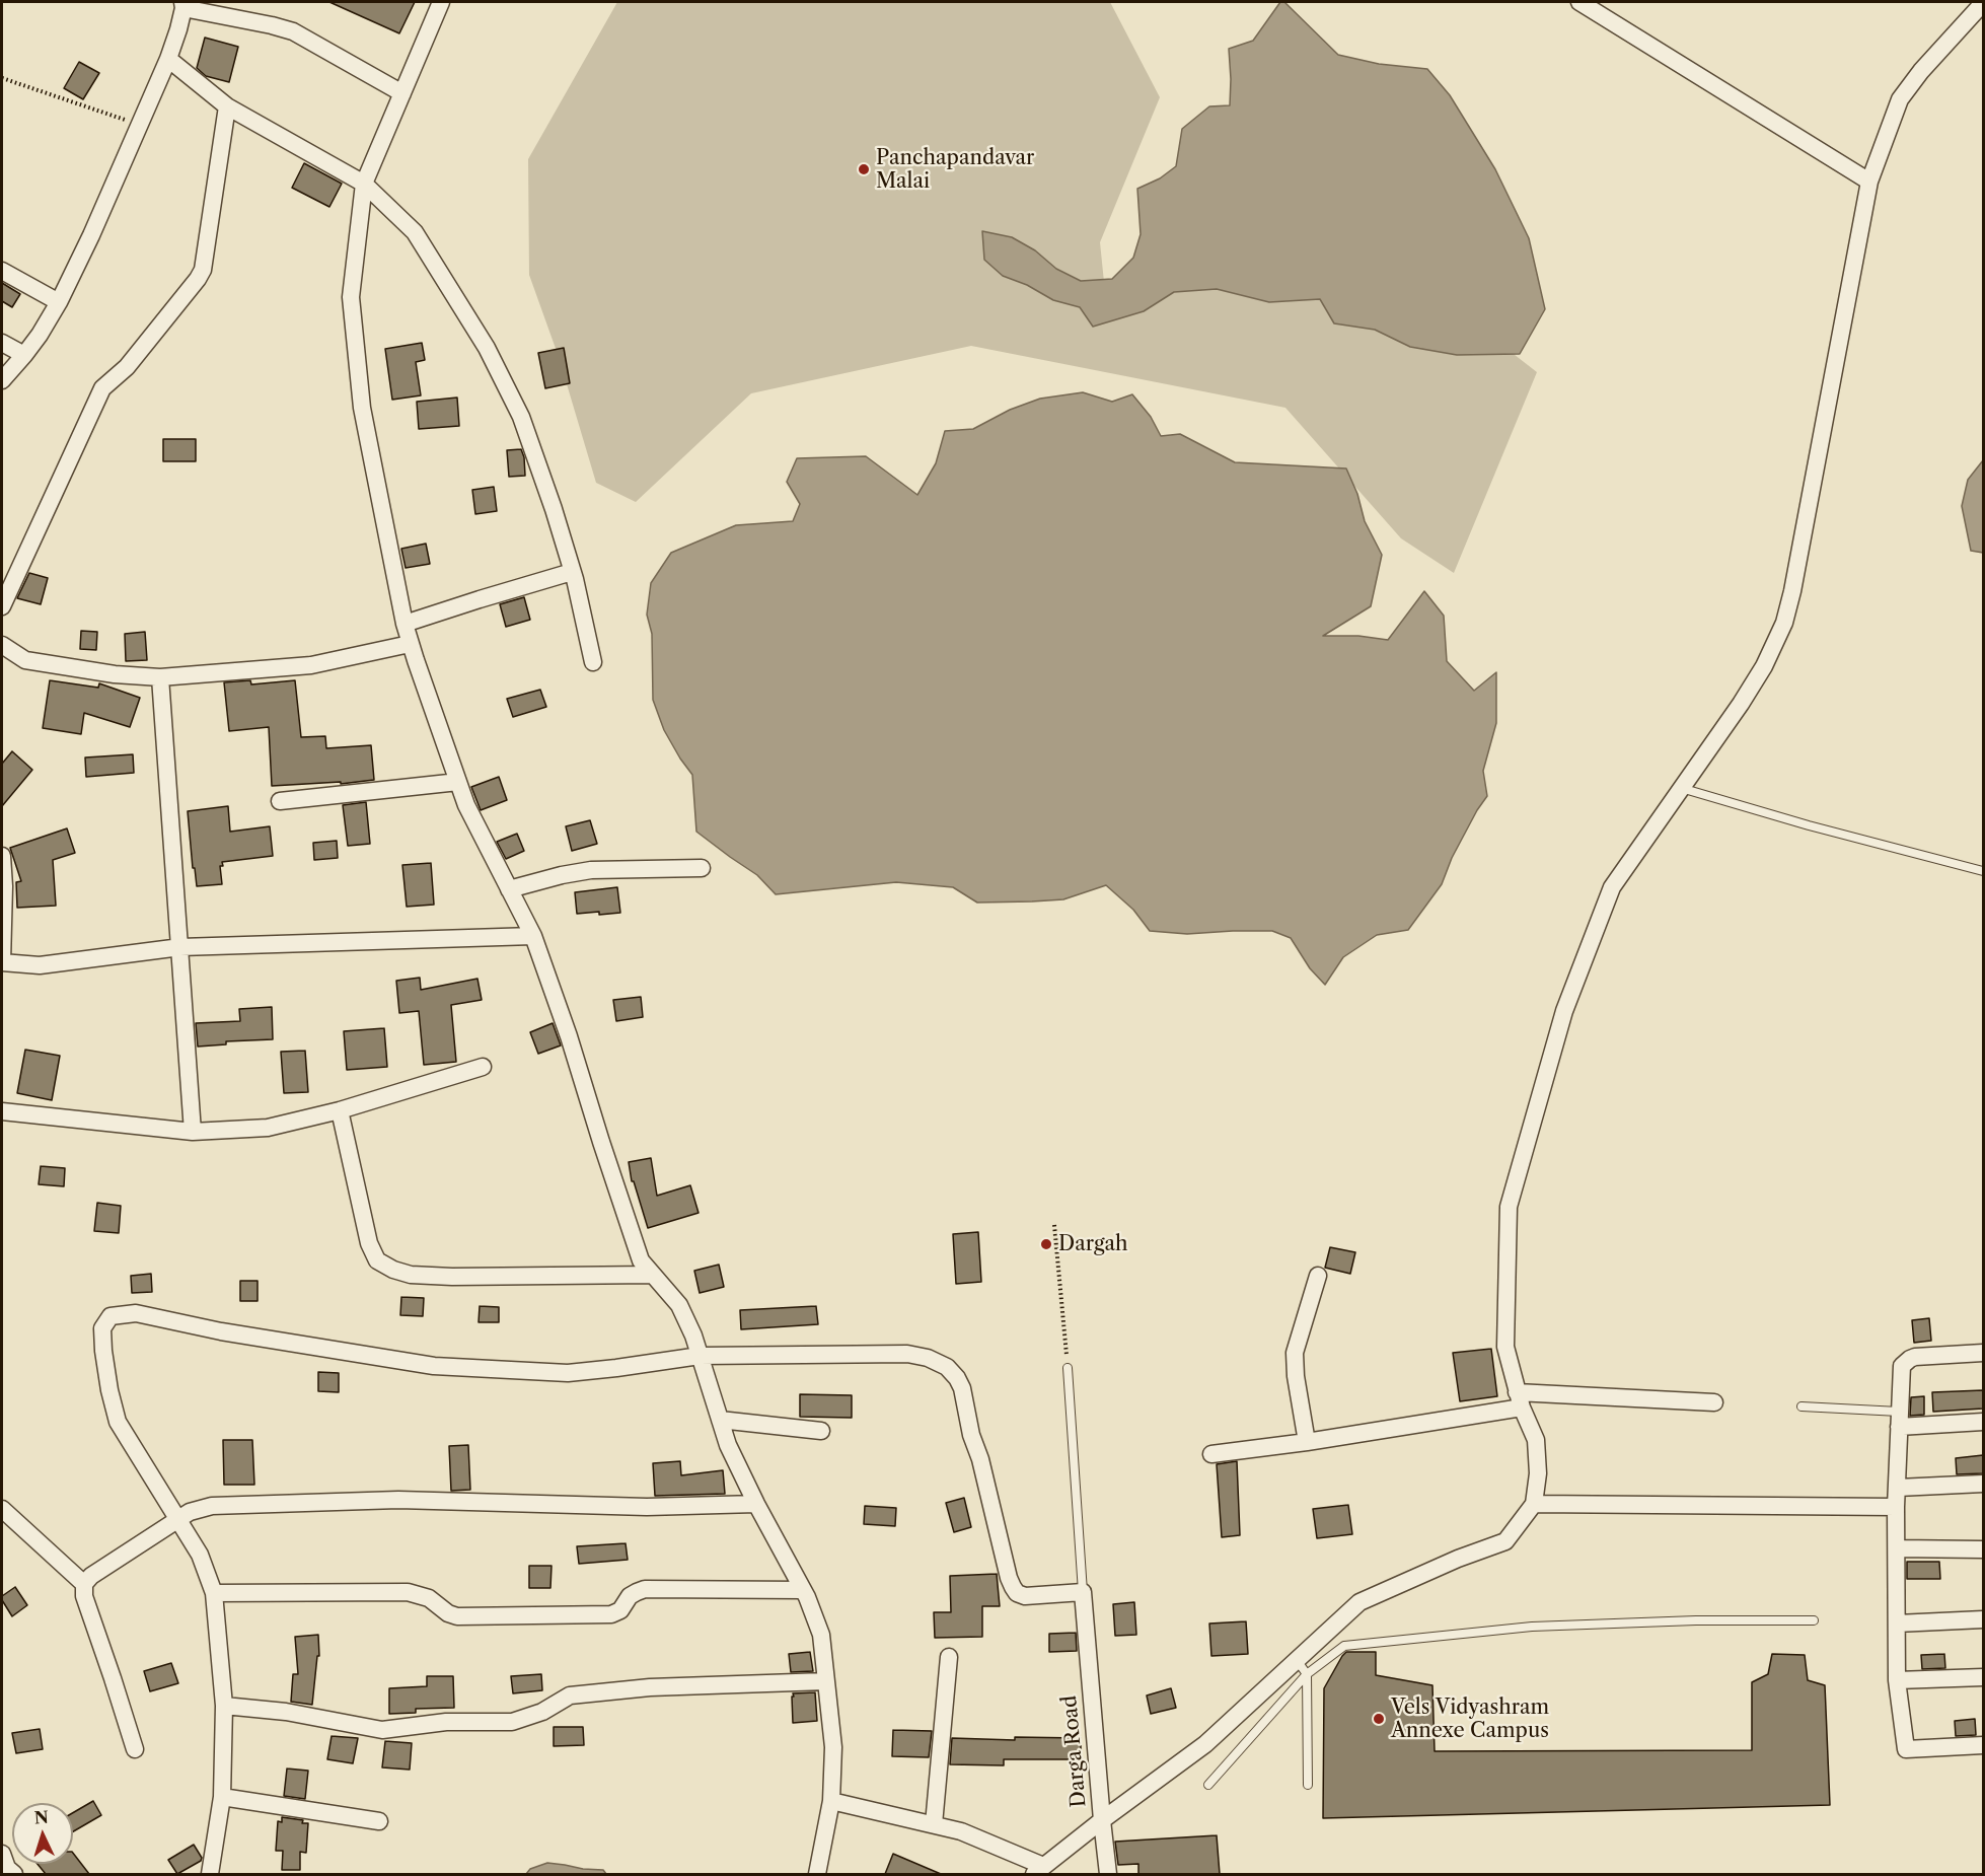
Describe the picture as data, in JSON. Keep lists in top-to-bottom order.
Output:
{
  "streets": {
    "street": ["Darga Road"]
  },
  "places": ["Panchapandavar Malai", "Dargah", "Vels Vidyashram Annexe Campus"],
  "north": "top"
}
